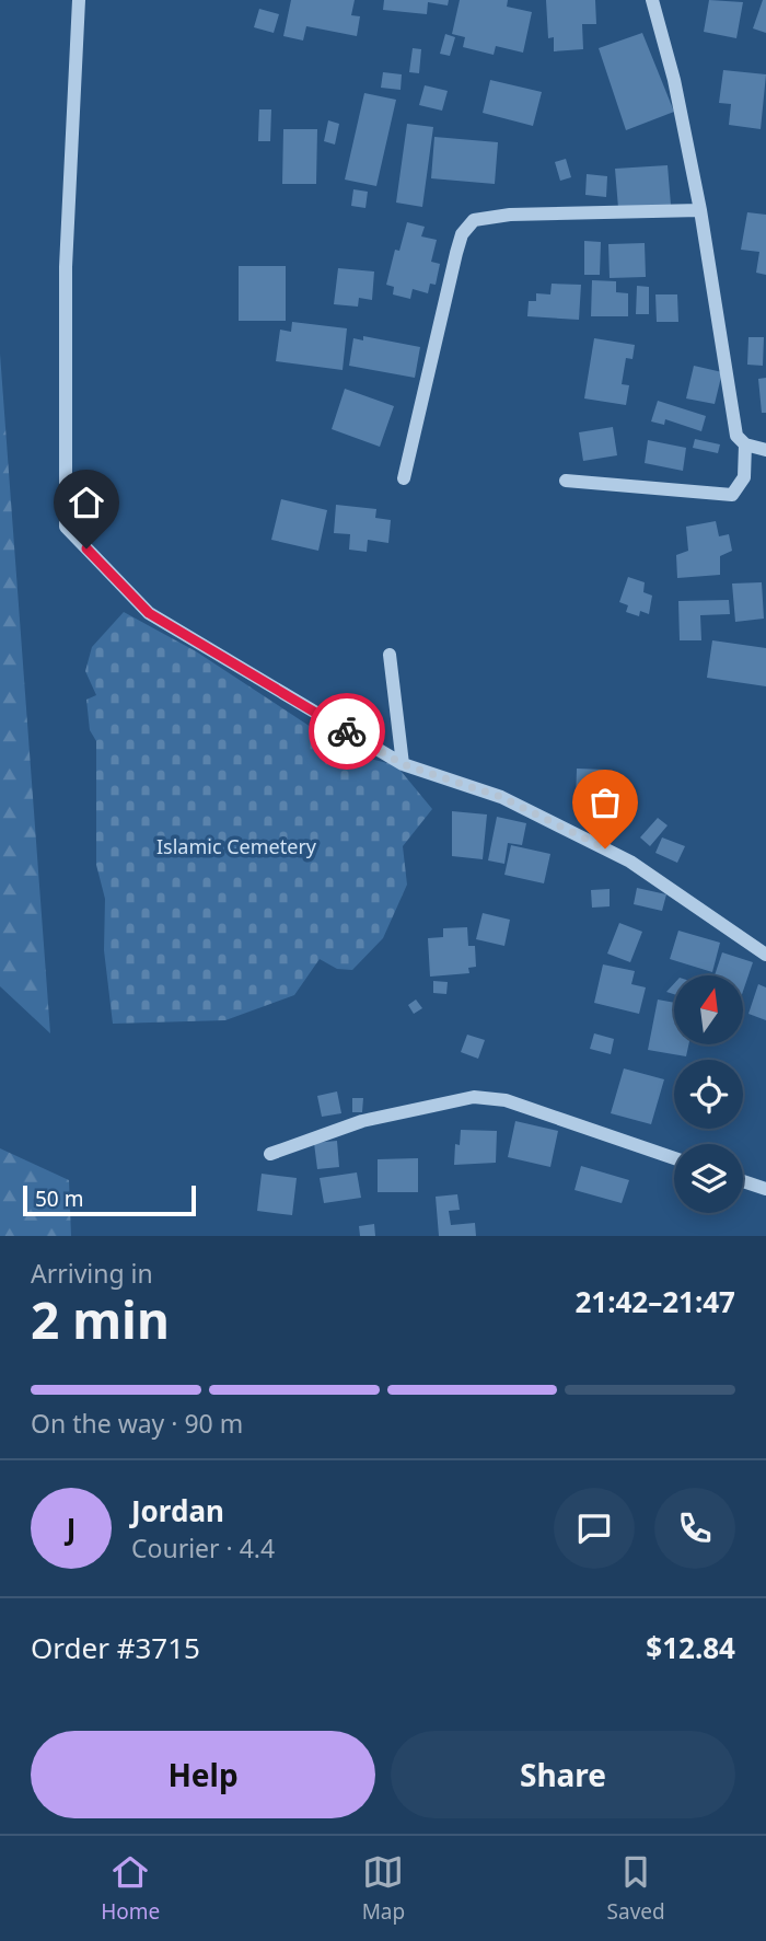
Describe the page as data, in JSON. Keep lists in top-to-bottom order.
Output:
{
  "parks": ["Islamic Cemetery"],
  "scale_bar": "50 m",
  "north": "top",
  "page": {
    "scale": "50 m",
    "heading": ["2 min", "Arriving in", "21:42–21:47"],
    "panel": [
      "Jordan",
      "Courier · 4.4",
      "Order #3715",
      "$12.84"
    ],
    "bar": "On the way · 90 m",
    "round": "J",
    "buttons": ["Help", "Share"],
    "tabs": ["Home", "Map", "Saved"]
  }
}
